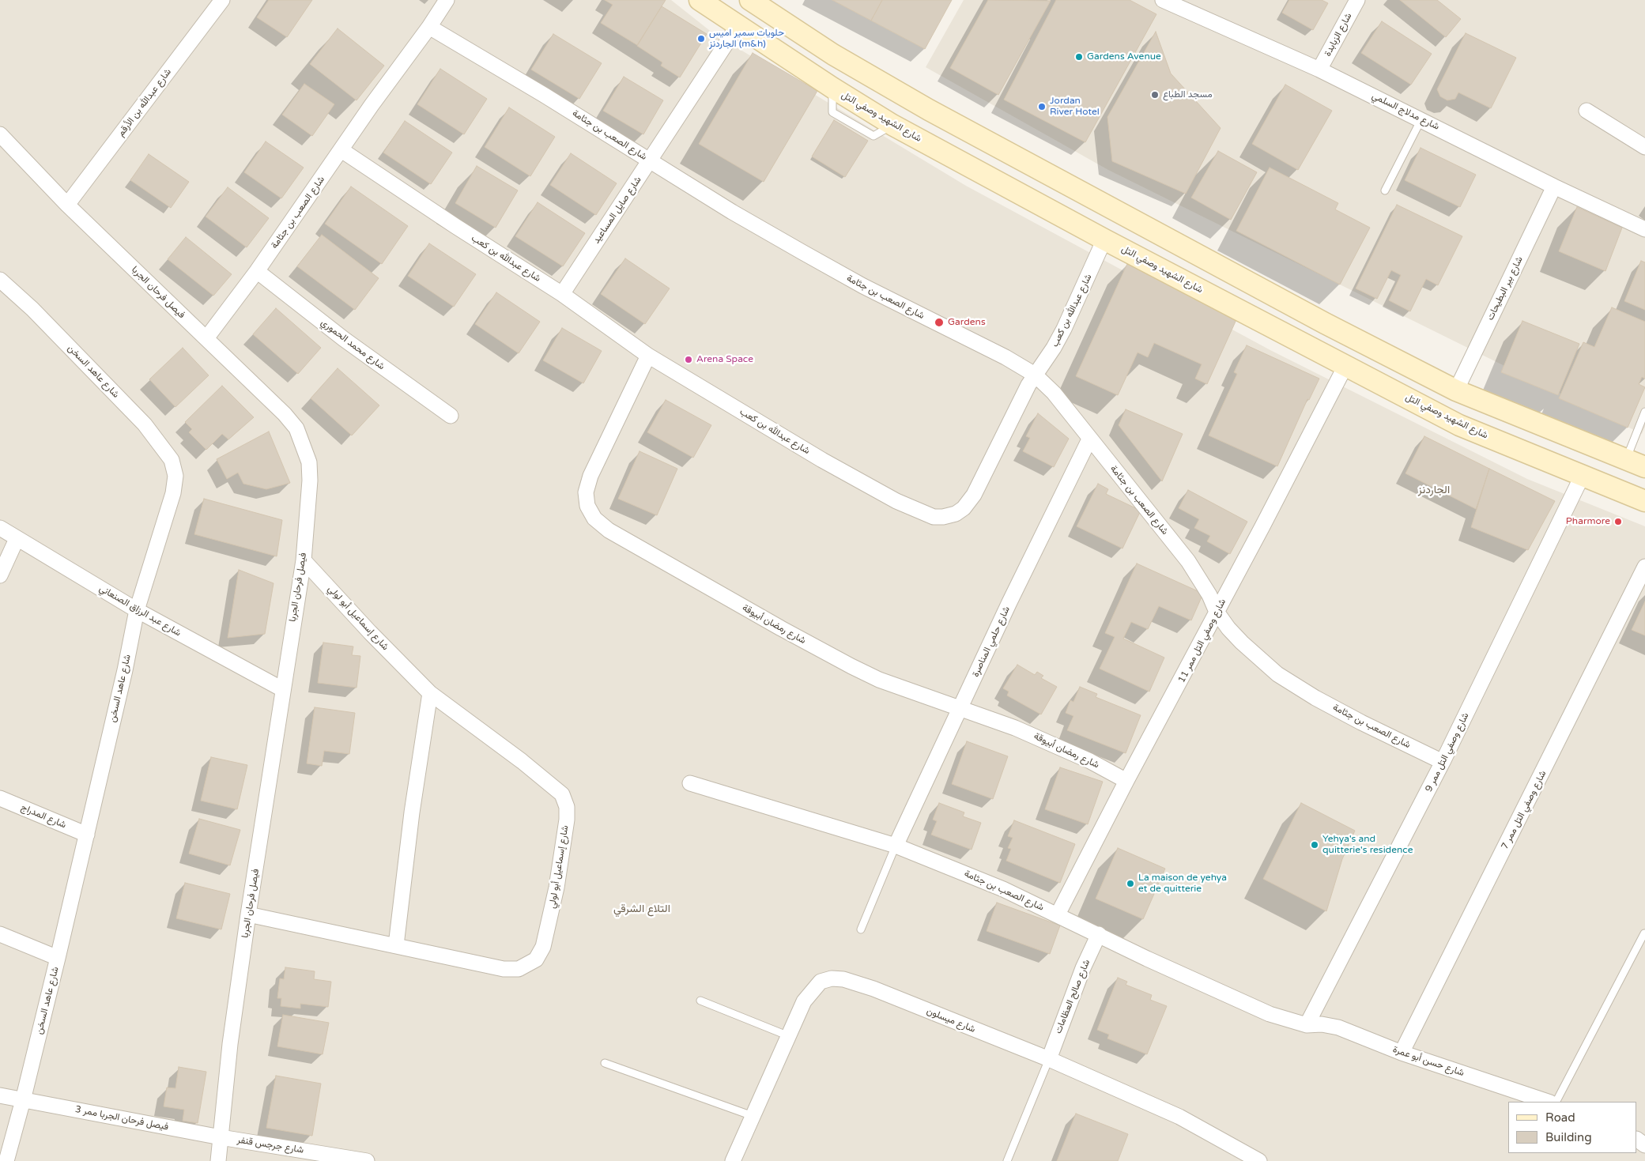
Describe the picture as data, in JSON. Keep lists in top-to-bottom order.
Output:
{
  "streets": {
    "main road": ["شارع الشهيد وصفي التل"],
    "street": [
      "شارع الزبابدة",
      "شارع عبدالله بن الأرقم",
      "شارع مدلاج السلمي",
      "شارع الصعب بن جثامة",
      "شارع صايل المساعيد",
      "شارع عبدالله بن كعب",
      "شارع بير البطيحات",
      "فيصل فرحان الجربا",
      "شارع محمد الحموري",
      "شارع عاهد السخن",
      "شارع عبد الرزاق الصنعاني",
      "شارع إسماعيل أبو لولي",
      "شارع رمضان أبيوقة",
      "شارع وصفي التل ممر 11",
      "شارع حلمي المناصرة",
      "شارع وصفي التل ممر 9",
      "شارع وصفي التل ممر 7",
      "شارع المدراج",
      "شارع صالح العظامات",
      "شارع ميسلون",
      "شارع حسن أبو عمرة",
      "فيصل فرحان الجربا ممر 3",
      "شارع جرجس قنفر"
    ]
  },
  "crossings": [
    ["شارع الزبابدة", "شارع مدلاج السلمي"],
    ["شارع عبدالله بن الأرقم", "فيصل فرحان الجربا"],
    ["شارع مدلاج السلمي", "شارع بير البطيحات"],
    ["شارع الشهيد وصفي التل", "شارع صايل المساعيد"],
    ["شارع الشهيد وصفي التل", "شارع عبدالله بن كعب"],
    ["شارع الشهيد وصفي التل", "شارع وصفي التل ممر 11"],
    ["شارع الشهيد وصفي التل", "شارع وصفي التل ممر 9"],
    ["شارع الصعب بن جثامة", "شارع صايل المساعيد"],
    ["شارع الصعب بن جثامة", "شارع عبدالله بن كعب"],
    ["شارع الصعب بن جثامة", "فيصل فرحان الجربا"],
    ["شارع الصعب بن جثامة", "شارع محمد الحموري"],
    ["شارع الصعب بن جثامة", "شارع وصفي التل ممر 11"],
    ["شارع الصعب بن جثامة", "شارع حلمي المناصرة"],
    ["شارع الصعب بن جثامة", "شارع وصفي التل ممر 9"],
    ["شارع الصعب بن جثامة", "شارع صالح العظامات"],
    ["شارع الصعب بن جثامة", "شارع حسن أبو عمرة"],
    ["شارع صايل المساعيد", "شارع عبدالله بن كعب"],
    ["شارع عبدالله بن كعب", "شارع رمضان أبيوقة"],
    ["فيصل فرحان الجربا", "شارع عبد الرزاق الصنعاني"],
    ["فيصل فرحان الجربا", "شارع إسماعيل أبو لولي"],
    ["فيصل فرحان الجربا", "فيصل فرحان الجربا ممر 3"],
    ["فيصل فرحان الجربا", "شارع جرجس قنفر"],
    ["شارع عاهد السخن", "شارع عبد الرزاق الصنعاني"],
    ["شارع عاهد السخن", "شارع المدراج"],
    ["شارع عاهد السخن", "فيصل فرحان الجربا ممر 3"],
    ["شارع رمضان أبيوقة", "شارع وصفي التل ممر 11"],
    ["شارع رمضان أبيوقة", "شارع حلمي المناصرة"],
    ["شارع وصفي التل ممر 9", "شارع حسن أبو عمرة"],
    ["شارع وصفي التل ممر 7", "شارع حسن أبو عمرة"],
    ["شارع صالح العظامات", "شارع ميسلون"],
    ["فيصل فرحان الجربا ممر 3", "شارع جرجس قنفر"]
  ],
  "districts": ["الجاردنز", "التلاع الشرقي"],
  "places": [
    "حلويات سمير اميس الجاردنز (m&h)",
    "Gardens Avenue",
    "مسجد الطباع",
    "Jordan River Hotel",
    "Gardens",
    "Arena Space",
    "Pharmore",
    "Yehya's and quitterie's residence",
    "La maison de yehya et de quitterie"
  ],
  "legend": ["Road", "Building"]
}
